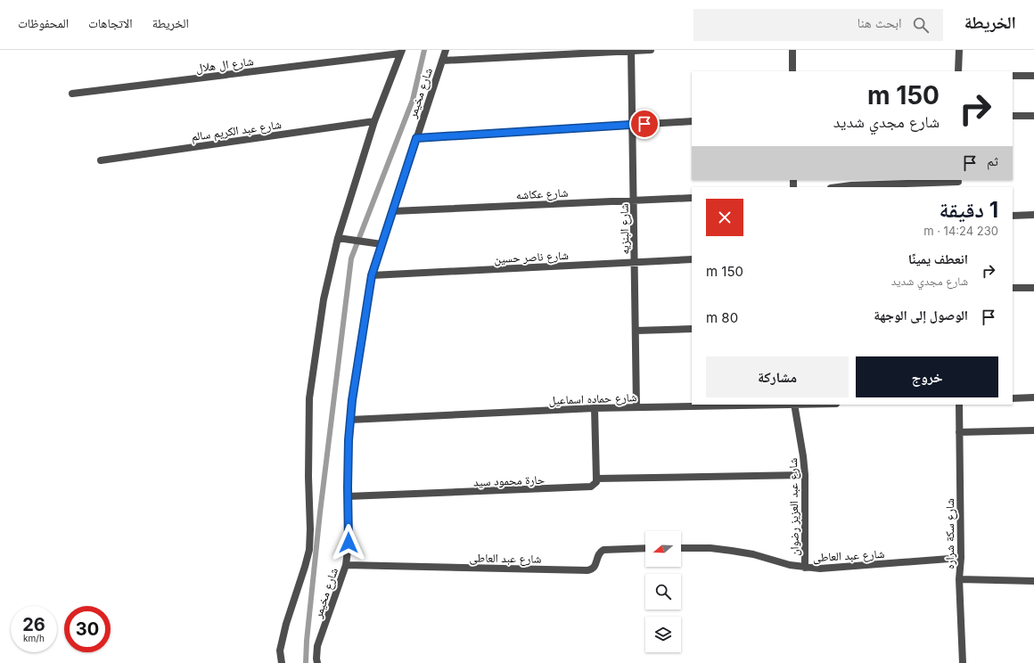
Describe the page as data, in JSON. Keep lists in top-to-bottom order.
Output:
{
  "streets": {
    "street": [
      "شارع ال هلال",
      "شارع مخيمر",
      "شارع عبد الكريم سالم",
      "شارع عكاشه",
      "شارع البنزيه",
      "شارع ناصر حسين",
      "شارع حماده اسماعيل",
      "حارة محمود سيد",
      "شارع عبد العزيز رضوان",
      "شارع سكة شراره",
      "شارع عبد العاطى"
    ]
  },
  "crossings": [
    ["شارع مخيمر", "شارع عكاشه"],
    ["شارع مخيمر", "شارع ناصر حسين"],
    ["شارع مخيمر", "شارع حماده اسماعيل"],
    ["شارع مخيمر", "حارة محمود سيد"],
    ["شارع مخيمر", "شارع عبد العاطى"],
    ["شارع عكاشه", "شارع البنزيه"],
    ["شارع البنزيه", "شارع ناصر حسين"],
    ["شارع البنزيه", "شارع حماده اسماعيل"],
    ["شارع حماده اسماعيل", "شارع عبد العزيز رضوان"],
    ["شارع عبد العزيز رضوان", "شارع عبد العاطى"],
    ["شارع سكة شراره", "شارع عبد العاطى"]
  ],
  "north": "left",
  "page": {
    "header": "الخريطة",
    "search": "ابحث هنا",
    "nav": ["الخريطة", "الاتجاهات", "المحفوظات"],
    "turn": ["150 m", "شارع مجدي شديد"],
    "then": "ثم",
    "heading": ["1 دقيقة", "230 m · 14:24"],
    "list": [
      {
        "name": "انعطف يمينًا",
        "note": "شارع مجدي شديد",
        "value": "150 m"
      },
      {
        "name": "الوصول إلى الوجهة",
        "value": "80 m"
      }
    ],
    "buttons": ["خروج", "مشاركة"],
    "speed": "26 km/h",
    "limit": "30"
  }
}
